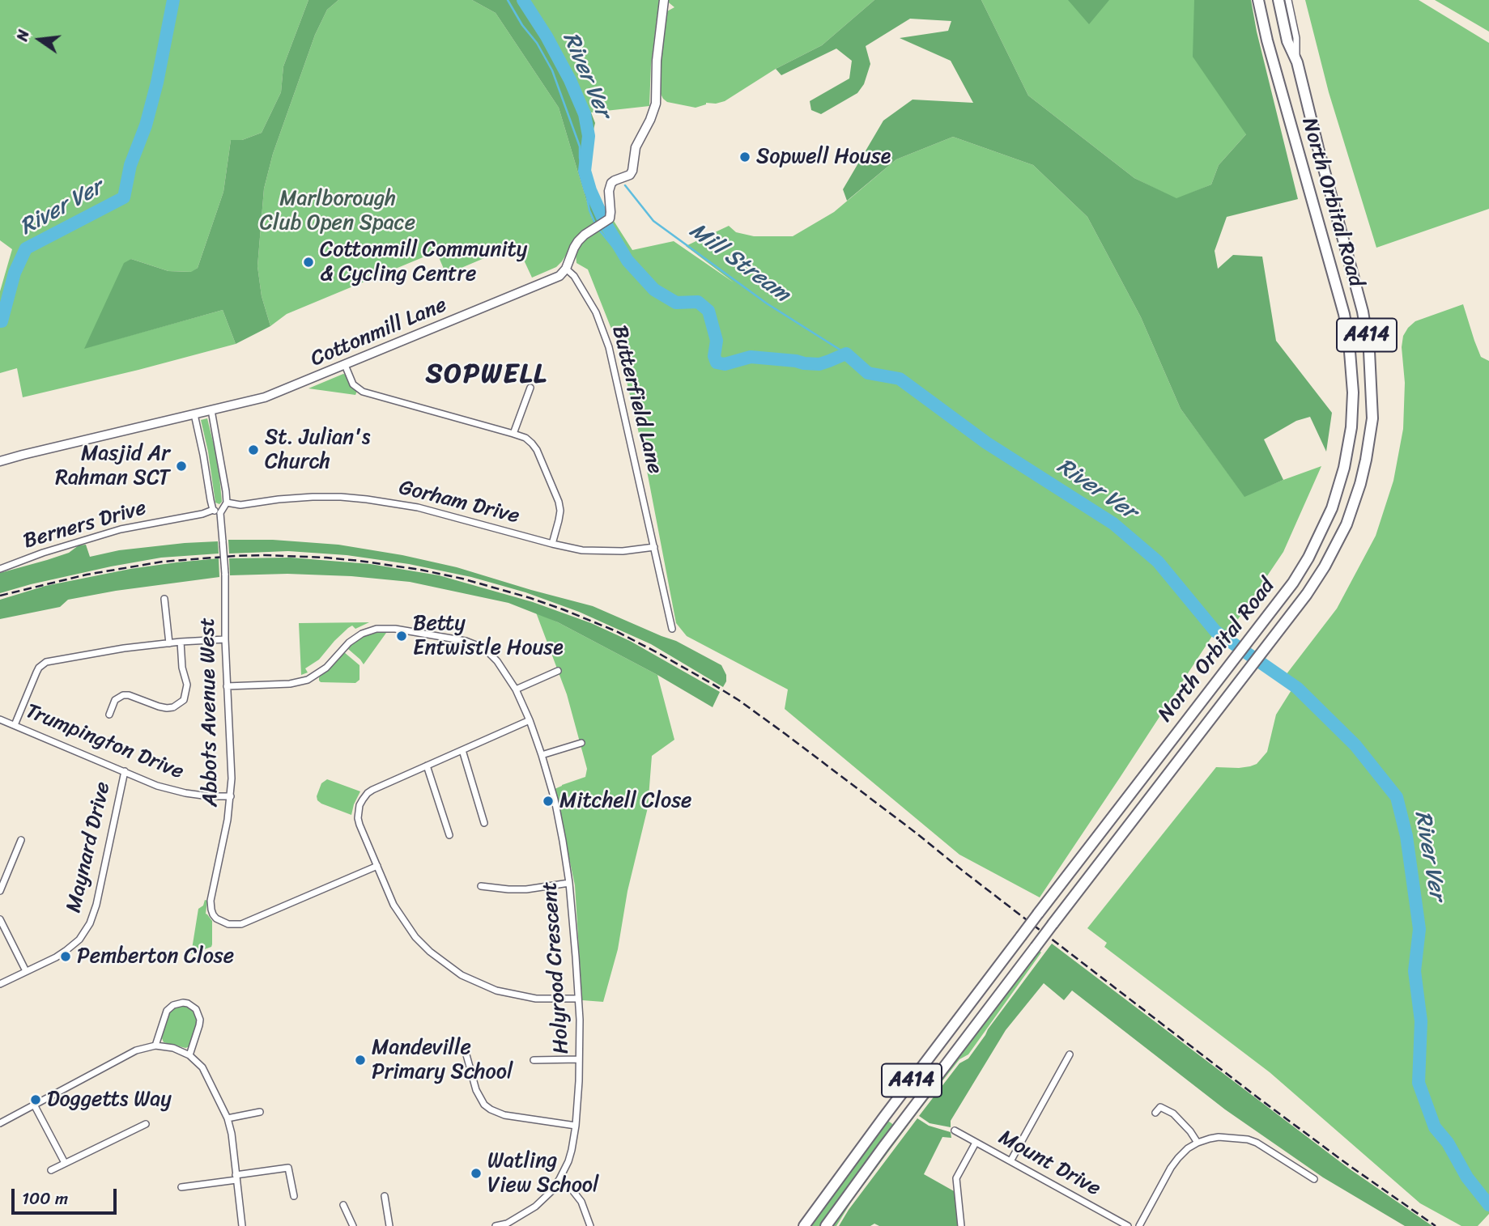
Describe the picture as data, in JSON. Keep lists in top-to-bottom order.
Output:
{
  "streets": {
    "highway": ["North Orbital Road", "A414"],
    "street": [
      "Cottonmill Lane",
      "Butterfield Lane",
      "Gorham Drive",
      "Berners Drive",
      "Abbots Avenue West",
      "Trumpington Drive",
      "Maynard Drive",
      "Holyrood Crescent",
      "Mount Drive"
    ]
  },
  "crossings": [
    ["Cottonmill Lane", "Butterfield Lane"],
    ["Butterfield Lane", "Gorham Drive"],
    ["Abbots Avenue West", "Trumpington Drive"],
    ["Abbots Avenue West", "Holyrood Crescent"],
    ["Trumpington Drive", "Maynard Drive"]
  ],
  "districts": ["SOPWELL"],
  "water": ["River Ver", "Mill Stream"],
  "parks": ["Marlborough Club Open Space"],
  "places": [
    "Sopwell House",
    "Cottonmill Community & Cycling Centre",
    "St. Julian's Church",
    "Masjid Ar Rahman SCT",
    "Betty Entwistle House",
    "Mitchell Close",
    "Pemberton Close",
    "Mandeville Primary School",
    "Doggetts Way",
    "Watling View School"
  ],
  "scale_bar": "100 m",
  "north": "left"
}
